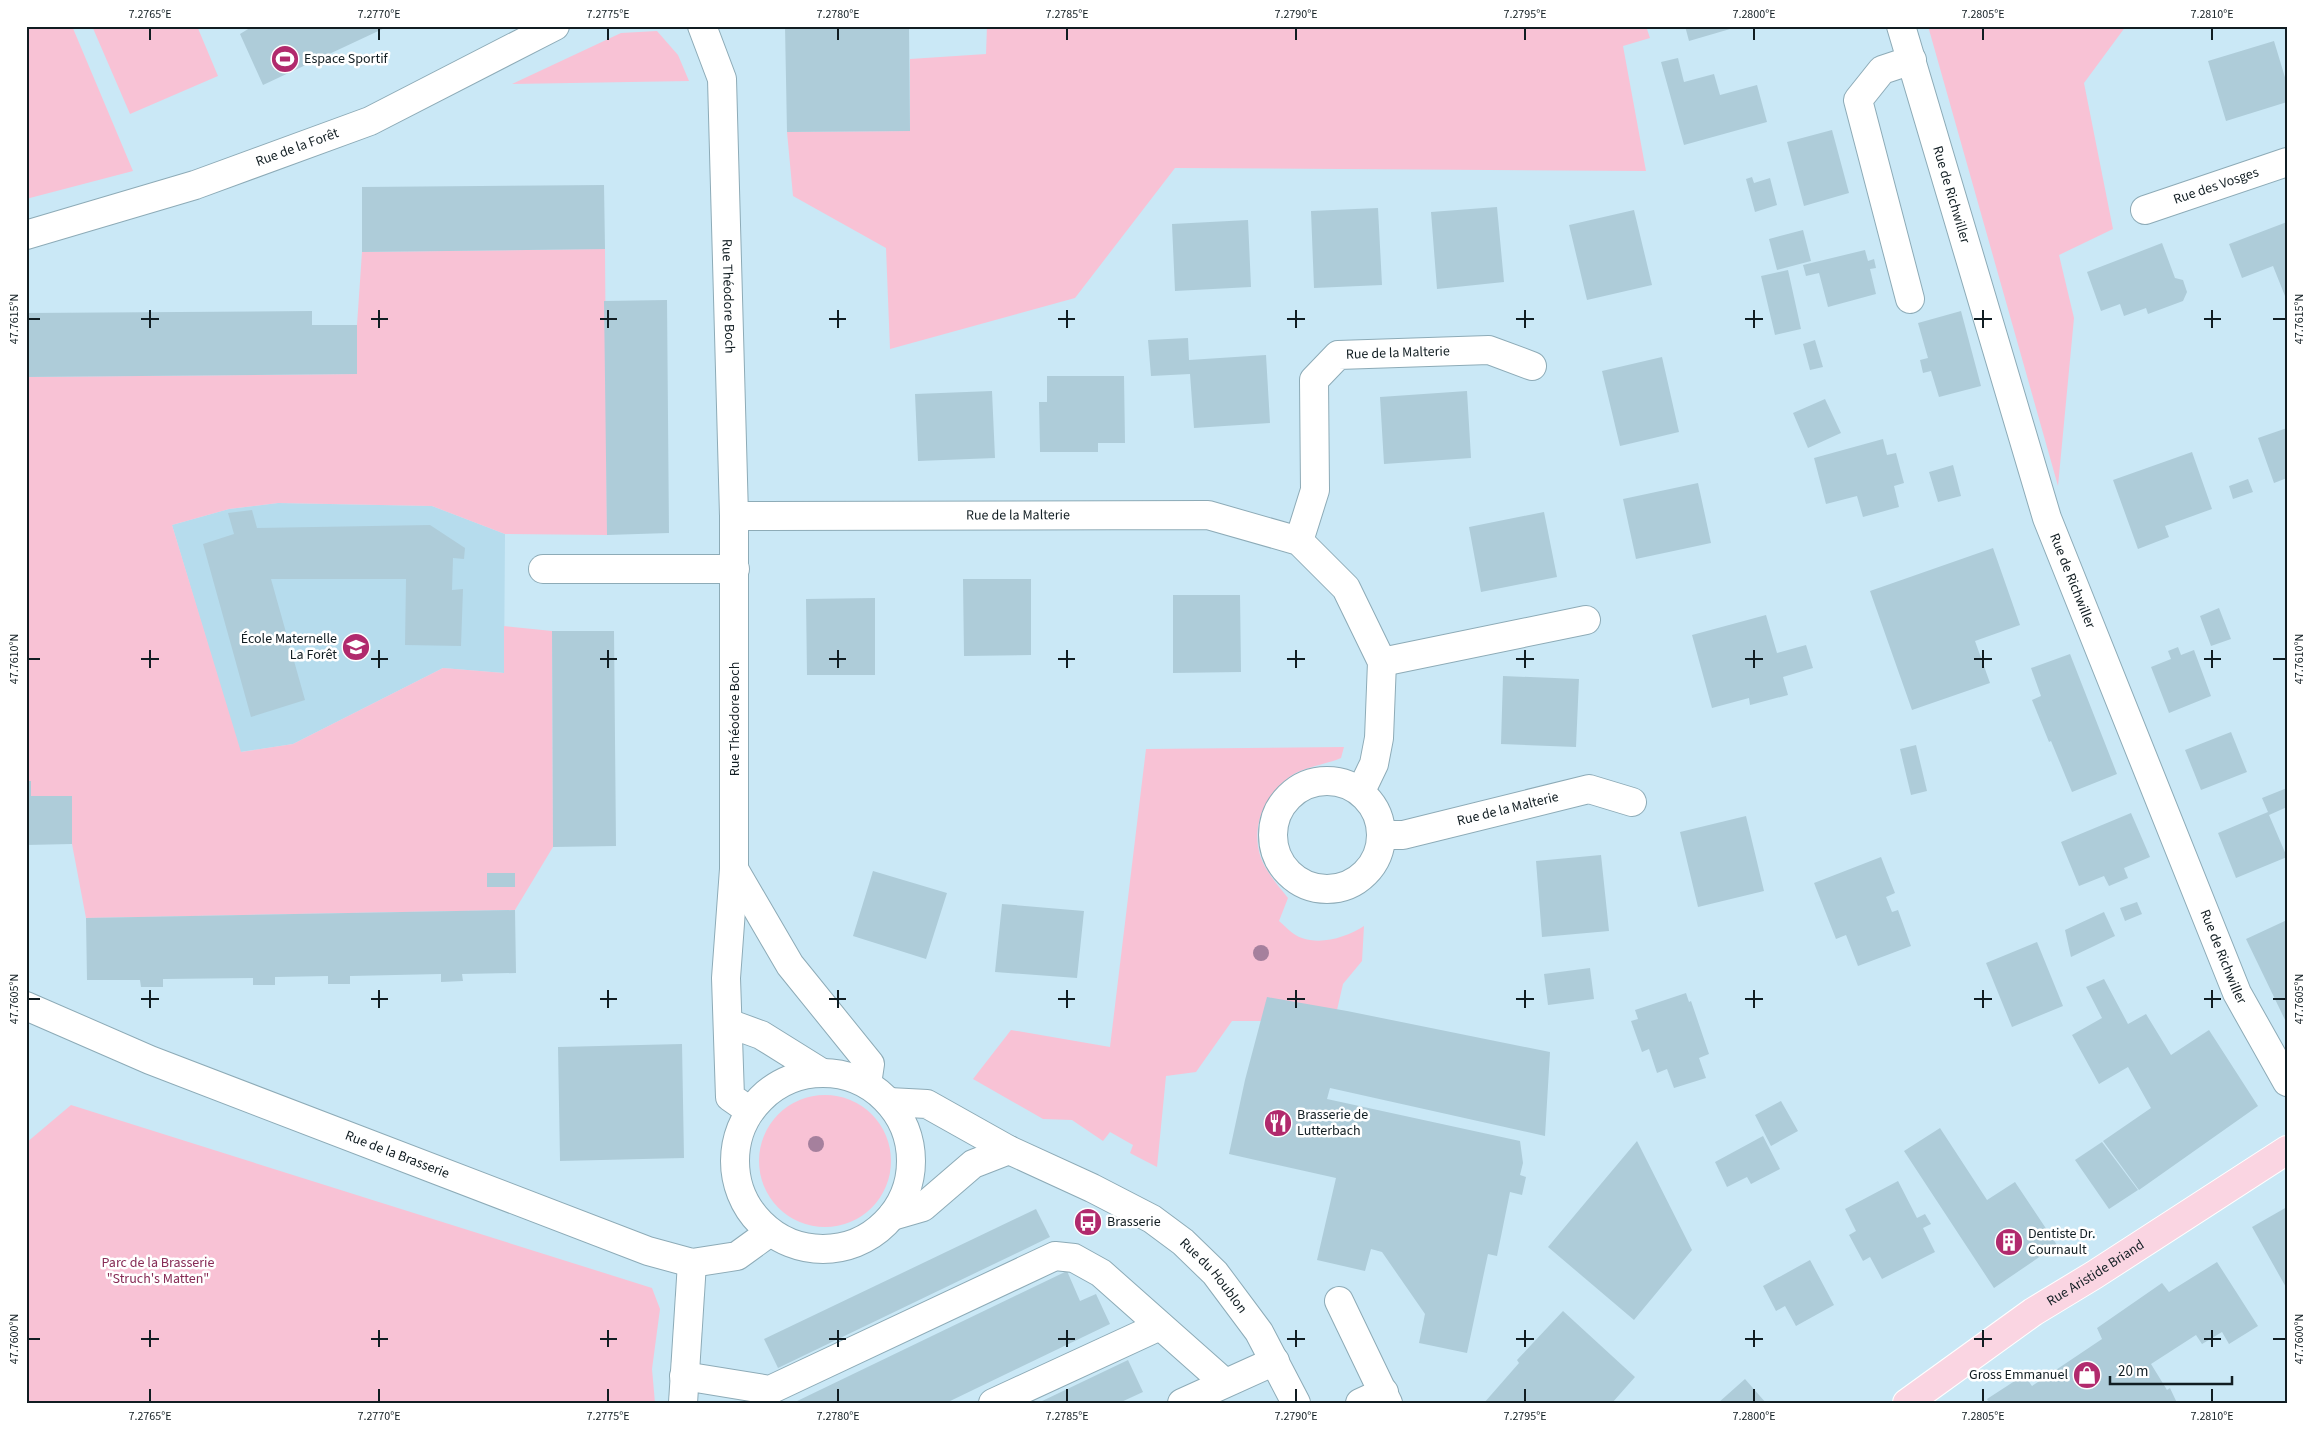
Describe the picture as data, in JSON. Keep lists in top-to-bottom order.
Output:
{
  "streets": {
    "main road": ["Rue Aristide Briand"],
    "street": [
      "Rue de la Forêt",
      "Rue des Vosges",
      "Rue de Richwiller",
      "Rue Théodore Boch",
      "Rue de la Malterie",
      "Rue de la Brasserie",
      "Rue du Houblon"
    ]
  },
  "crossings": [
    ["Rue Théodore Boch", "Rue de la Malterie"],
    ["Rue Théodore Boch", "Rue de la Brasserie"],
    ["Rue Théodore Boch", "Rue du Houblon"],
    ["Rue de la Brasserie", "Rue du Houblon"]
  ],
  "parks": ["Parc de la Brasserie \"Struch's Matten\""],
  "places": {
    "sports": ["Espace Sportif"],
    "school or university": ["École Maternelle La Forêt"],
    "restaurant": ["Brasserie de Lutterbach"],
    "bus stop": ["Brasserie"],
    "building": ["Dentiste Dr. Cournault"],
    "shop": ["Gross Emmanuel"]
  },
  "scale_bar": "20 m",
  "coordinates": [
    "7.2765°E",
    "7.2770°E",
    "7.2775°E",
    "7.2780°E",
    "7.2785°E",
    "7.2790°E",
    "7.2795°E",
    "7.2800°E",
    "7.2805°E",
    "7.2810°E",
    "47.7615°N",
    "47.7610°N",
    "47.7605°N",
    "47.7600°N"
  ]
}
